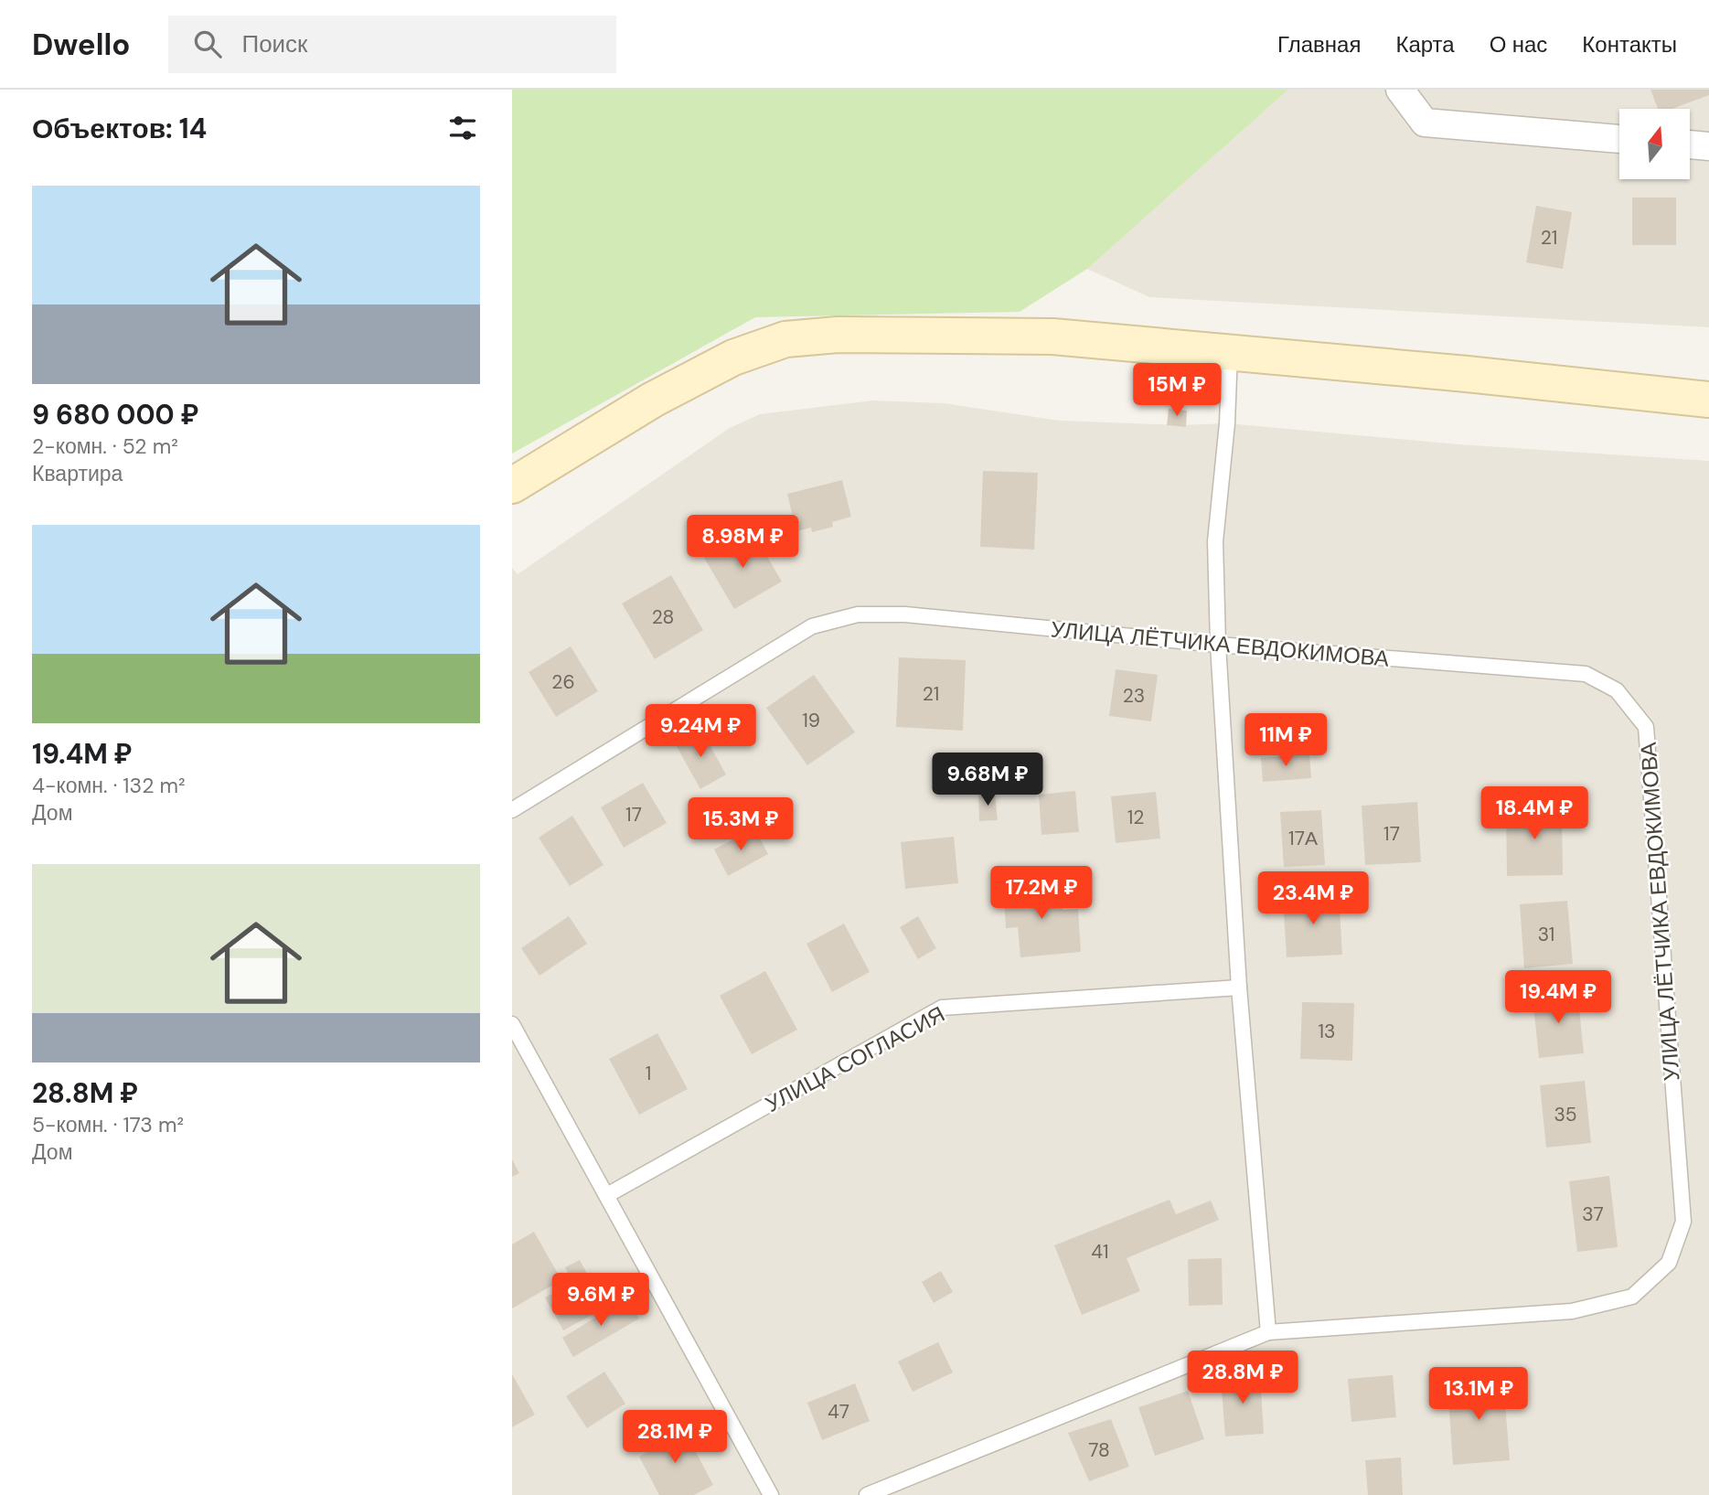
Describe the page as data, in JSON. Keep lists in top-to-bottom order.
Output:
{
  "streets": {
    "lane": ["УЛИЦА ЛЁТЧИКА ЕВДОКИМОВА", "УЛИЦА СОГЛАСИЯ"]
  },
  "house_numbers": [
    "21",
    "28",
    "26",
    "21",
    "23",
    "19",
    "17",
    "12",
    "17",
    "17А",
    "31",
    "13",
    "1",
    "35",
    "37",
    "41",
    "47",
    "78"
  ],
  "north": "top",
  "page": {
    "header": "Dwello",
    "search": "Поиск",
    "nav": [
      "Главная",
      "Карта",
      "О нас",
      "Контакты"
    ],
    "heading": "Объектов: 14",
    "list": [
      {
        "name": "9 680 000 ₽",
        "note": "2-комн. · 52 m² · Квартира"
      },
      {
        "name": "19.4M ₽",
        "note": "4-комн. · 132 m² · Дом"
      },
      {
        "name": "28.8M ₽",
        "note": "5-комн. · 173 m² · Дом"
      }
    ],
    "price": [
      "15M ₽",
      "8.98M ₽",
      "9.24M ₽",
      "11M ₽",
      "9.68M ₽",
      "18.4M ₽",
      "15.3M ₽",
      "17.2M ₽",
      "23.4M ₽",
      "19.4M ₽",
      "9.6M ₽",
      "28.8M ₽",
      "13.1M ₽",
      "28.1M ₽"
    ]
  }
}
